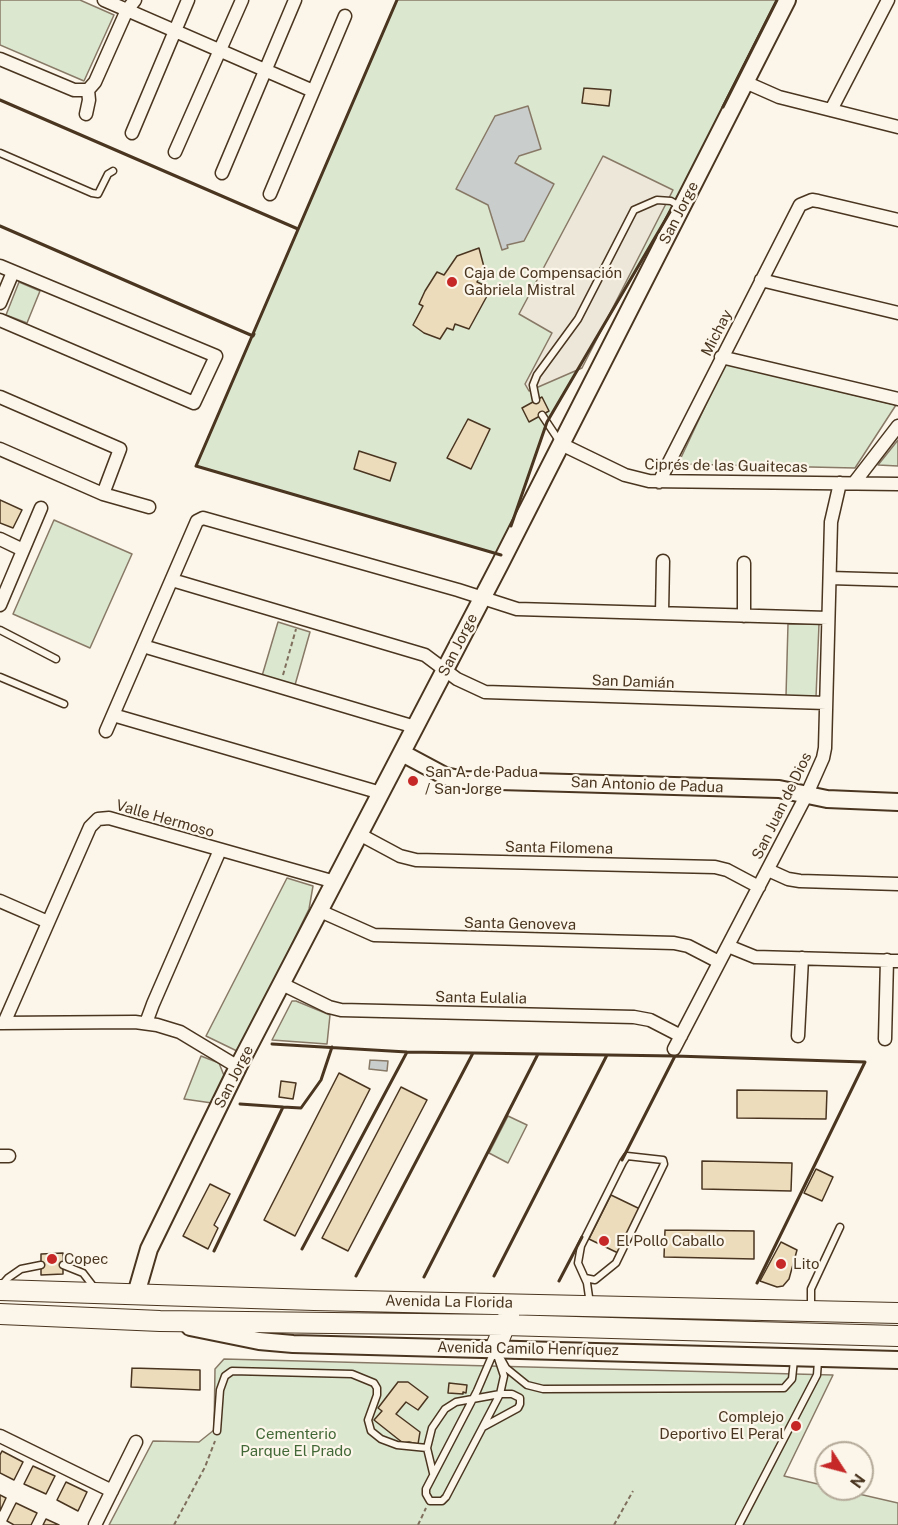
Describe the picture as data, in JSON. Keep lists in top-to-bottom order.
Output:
{
  "streets": {
    "main road": ["Avenida La Florida", "Avenida Camilo Henríquez"],
    "street": [
      "San Jorge",
      "Michay",
      "Ciprés de las Guaitecas",
      "San Damián",
      "San Antonio de Padua",
      "San Juan de Dios",
      "Valle Hermoso",
      "Santa Filomena",
      "Santa Genoveva",
      "Santa Eulalia"
    ]
  },
  "crossings": [
    ["San Jorge", "Ciprés de las Guaitecas"],
    ["San Jorge", "San Damián"],
    ["San Jorge", "San Antonio de Padua"],
    ["San Jorge", "Valle Hermoso"],
    ["San Jorge", "Santa Filomena"],
    ["San Jorge", "Santa Genoveva"],
    ["San Jorge", "Santa Eulalia"],
    ["San Jorge", "Avenida La Florida"],
    ["Michay", "Ciprés de las Guaitecas"],
    ["Ciprés de las Guaitecas", "San Juan de Dios"],
    ["San Damián", "San Juan de Dios"],
    ["San Antonio de Padua", "San Juan de Dios"],
    ["San Juan de Dios", "Santa Filomena"],
    ["San Juan de Dios", "Santa Genoveva"],
    ["San Juan de Dios", "Santa Eulalia"]
  ],
  "parks": ["Cementerio Parque El Prado"],
  "places": [
    "Caja de Compensación Gabriela Mistral",
    "San A. de Padua / San Jorge",
    "El Pollo Caballo",
    "Copec",
    "Lito",
    "Complejo Deportivo El Peral"
  ],
  "north": "bottom right"
}
